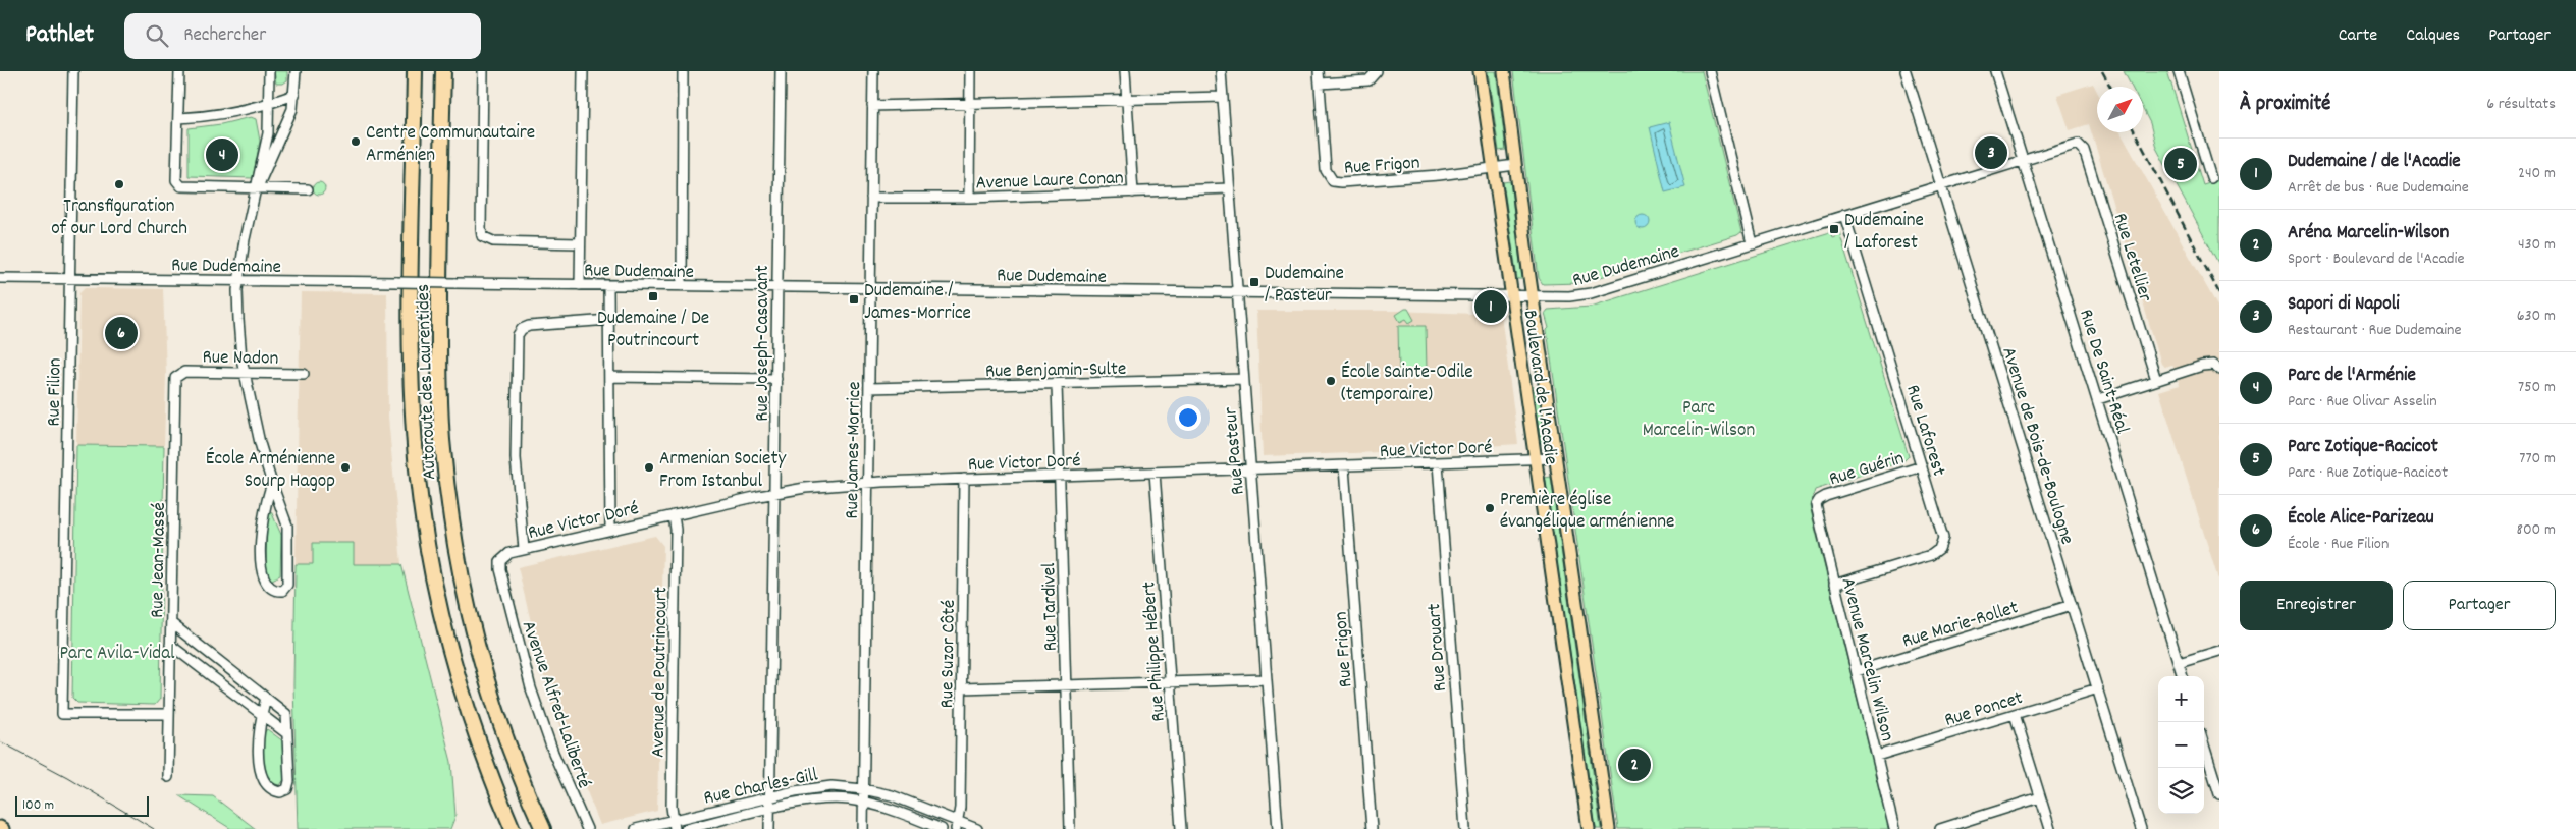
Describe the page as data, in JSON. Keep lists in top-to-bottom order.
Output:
{
  "streets": {
    "highway": ["Autoroute des Laurentides"],
    "main road": ["Boulevard de l'Acadie"],
    "street": [
      "Rue Frigon",
      "Avenue Laure Conan",
      "Rue Letellier",
      "Rue Dudemaine",
      "Rue Joseph-Casavant",
      "Rue Nadon",
      "Rue Benjamin-Sulte",
      "Rue De Saint-Réal",
      "Rue Filion",
      "Rue Laforest",
      "Avenue de Bois-de-Boulogne",
      "Rue Victor Doré",
      "Rue James-Morrice",
      "Rue Pasteur",
      "Rue Guérin",
      "Rue Jean-Massé",
      "Rue Tardivel",
      "Rue Marie-Rollet",
      "Rue Drouart",
      "Rue Philippe Hébert",
      "Rue Suzor Côté",
      "Avenue Marcelin Wilson",
      "Avenue de Poutrincourt",
      "Avenue Alfred-Laliberté",
      "Rue Poncet",
      "Rue Charles-Gill"
    ]
  },
  "crossings": [
    ["Rue Frigon", "Boulevard de l'Acadie"],
    ["Rue Frigon", "Rue Victor Doré"],
    ["Avenue Laure Conan", "Rue James-Morrice"],
    ["Avenue Laure Conan", "Rue Pasteur"],
    ["Rue Letellier", "Rue Dudemaine"],
    ["Rue Dudemaine", "Rue Joseph-Casavant"],
    ["Rue Dudemaine", "Rue De Saint-Réal"],
    ["Rue Dudemaine", "Boulevard de l'Acadie"],
    ["Rue Dudemaine", "Rue Filion"],
    ["Rue Dudemaine", "Rue Laforest"],
    ["Rue Dudemaine", "Avenue de Bois-de-Boulogne"],
    ["Rue Dudemaine", "Rue James-Morrice"],
    ["Rue Dudemaine", "Rue Pasteur"],
    ["Rue Joseph-Casavant", "Rue Victor Doré"],
    ["Rue Joseph-Casavant", "Rue Charles-Gill"],
    ["Rue Nadon", "Rue Jean-Massé"],
    ["Rue Benjamin-Sulte", "Rue James-Morrice"],
    ["Rue Benjamin-Sulte", "Rue Pasteur"],
    ["Rue Benjamin-Sulte", "Rue Tardivel"],
    ["Boulevard de l'Acadie", "Rue Victor Doré"],
    ["Rue Filion", "Rue Jean-Massé"],
    ["Rue Laforest", "Rue Guérin"],
    ["Rue Laforest", "Avenue Marcelin Wilson"],
    ["Avenue de Bois-de-Boulogne", "Rue Marie-Rollet"],
    ["Avenue de Bois-de-Boulogne", "Rue Poncet"],
    ["Rue Victor Doré", "Rue James-Morrice"],
    ["Rue Victor Doré", "Rue Pasteur"],
    ["Rue Victor Doré", "Rue Tardivel"],
    ["Rue Victor Doré", "Rue Drouart"],
    ["Rue Victor Doré", "Rue Philippe Hébert"],
    ["Rue Victor Doré", "Rue Suzor Côté"],
    ["Rue Victor Doré", "Avenue de Poutrincourt"],
    ["Rue Victor Doré", "Avenue Alfred-Laliberté"],
    ["Rue James-Morrice", "Rue Charles-Gill"],
    ["Rue Guérin", "Avenue Marcelin Wilson"],
    ["Rue Marie-Rollet", "Avenue Marcelin Wilson"],
    ["Rue Suzor Côté", "Rue Charles-Gill"],
    ["Avenue Marcelin Wilson", "Rue Poncet"],
    ["Avenue de Poutrincourt", "Rue Charles-Gill"]
  ],
  "parks": ["Parc Marcelin-Wilson", "Parc Avila-Vidal"],
  "places": {
    "other": [
      "Centre Communautaire Arménien",
      "Transfiguration of our Lord Church",
      "École Sainte-Odile (temporaire)",
      "École Arménienne Sourp Hagop",
      "Armenian Society From Istanbul",
      "Première église évangélique arménienne"
    ],
    "transit": [
      "Dudemaine / Laforest",
      "Dudemaine / Pasteur",
      "Dudemaine / De Poutrincourt",
      "Dudemaine / James-Morrice"
    ]
  },
  "scale_bar": "100 m",
  "north": "top right",
  "page": {
    "header": "Pathlet",
    "search": "Rechercher",
    "nav": ["Carte", "Calques", "Partager"],
    "heading": ["À proximité", "6 résultats"],
    "pins": [
      "3",
      "4",
      "5",
      "1",
      "6",
      "2"
    ],
    "list": [
      {
        "mark": "1",
        "name": "Dudemaine / de l'Acadie",
        "note": "Arrêt de bus · Rue Dudemaine",
        "value": "240 m"
      },
      {
        "mark": "2",
        "name": "Aréna Marcelin-Wilson",
        "note": "Sport · Boulevard de l'Acadie",
        "value": "430 m"
      },
      {
        "mark": "3",
        "name": "Sapori di Napoli",
        "note": "Restaurant · Rue Dudemaine",
        "value": "630 m"
      },
      {
        "mark": "4",
        "name": "Parc de l'Arménie",
        "note": "Parc · Rue Olivar Asselin",
        "value": "750 m"
      },
      {
        "mark": "5",
        "name": "Parc Zotique-Racicot",
        "note": "Parc · Rue Zotique-Racicot",
        "value": "770 m"
      },
      {
        "mark": "6",
        "name": "École Alice-Parizeau",
        "note": "École · Rue Filion",
        "value": "800 m"
      }
    ],
    "buttons": ["Enregistrer", "Partager"],
    "map_buttons": ["+", "−"],
    "scale": "100 m"
  }
}
